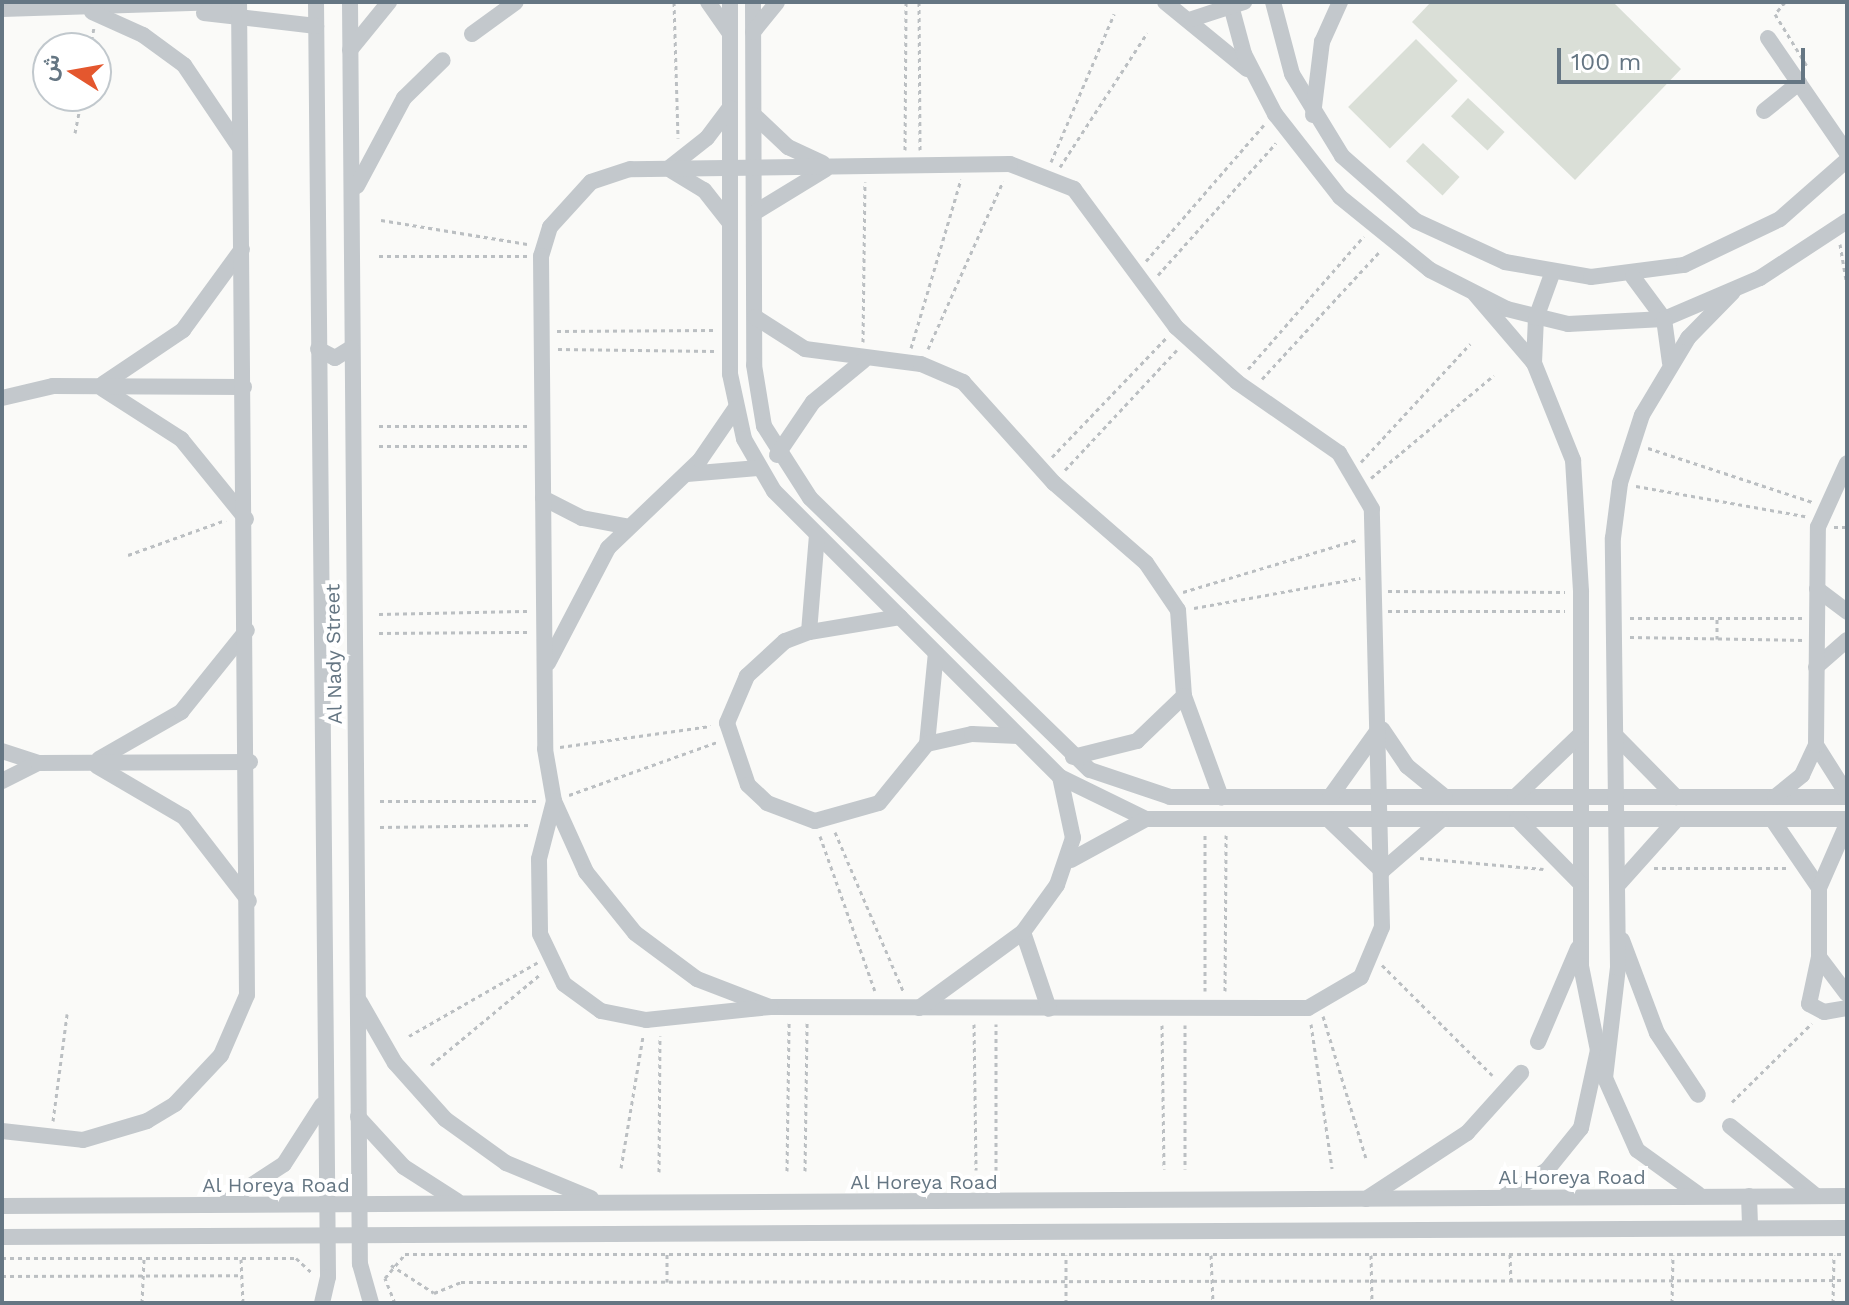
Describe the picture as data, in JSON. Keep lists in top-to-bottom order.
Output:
{
  "streets": {
    "street": ["Al Nady Street", "Al Horeya Road"]
  },
  "crossings": [
    ["Al Nady Street", "Al Horeya Road"]
  ],
  "scale_bar": "100 m",
  "north": "left"
}
